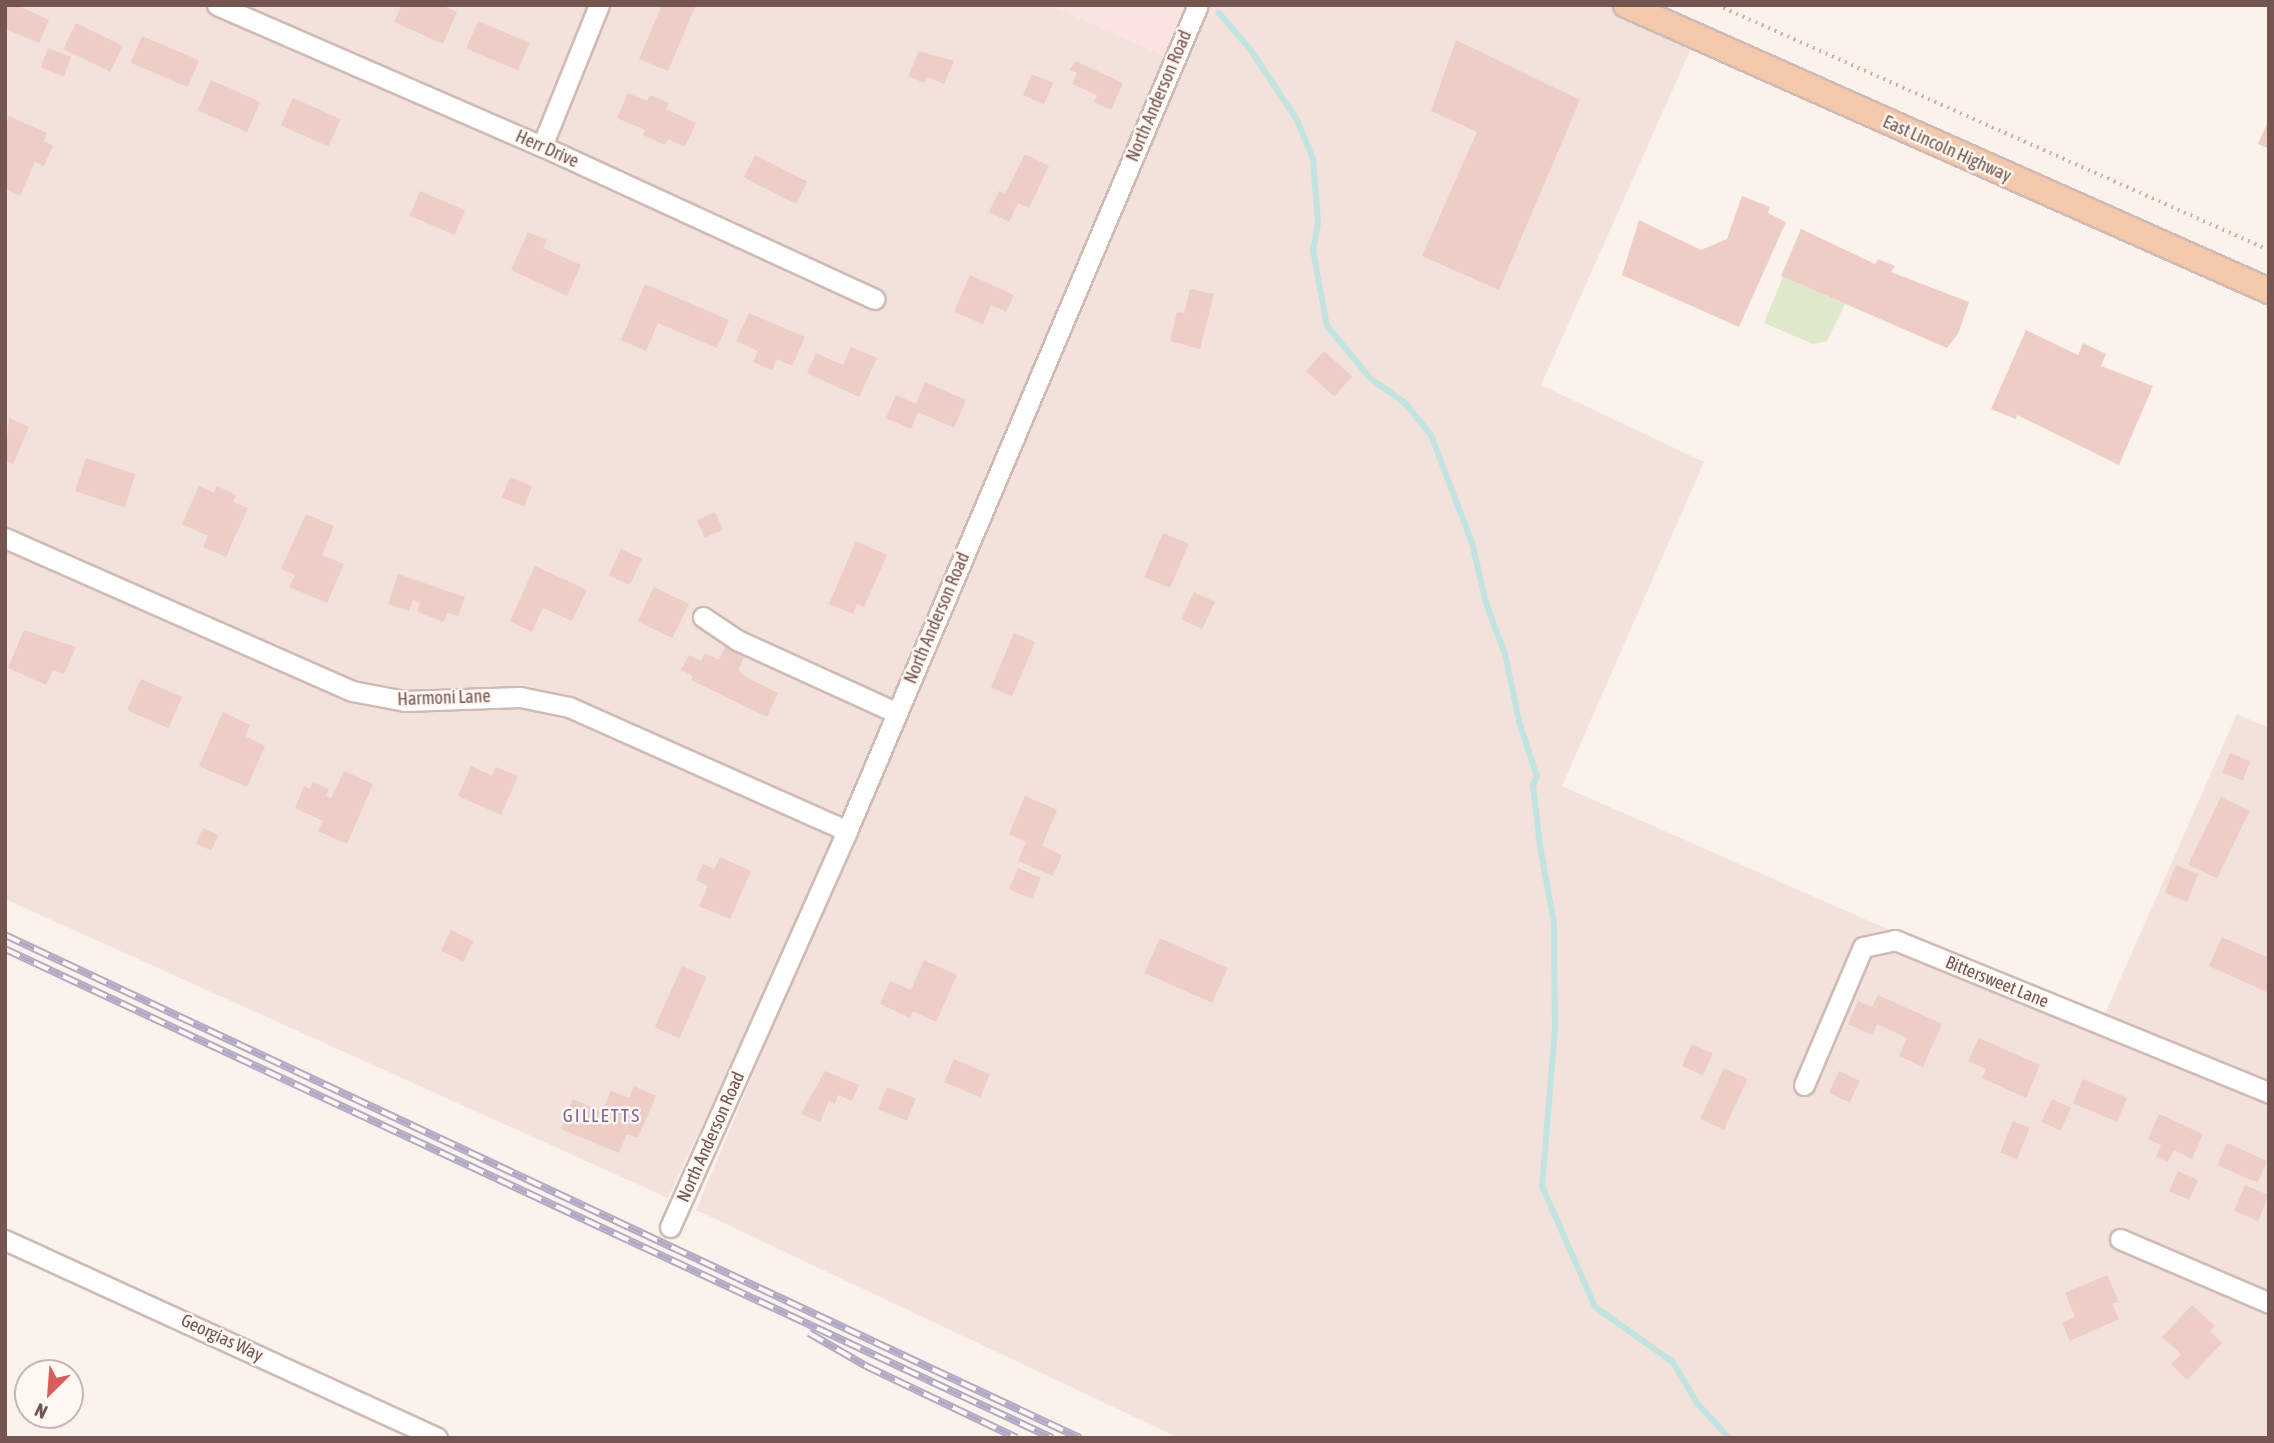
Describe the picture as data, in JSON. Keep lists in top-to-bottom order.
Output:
{
  "streets": {
    "main road": ["East Lincoln Highway"],
    "street": [
      "North Anderson Road",
      "Herr Drive",
      "Harmoni Lane",
      "Bittersweet Lane",
      "Georgias Way"
    ]
  },
  "crossings": [
    ["North Anderson Road", "Harmoni Lane"]
  ],
  "districts": ["GILLETTS"],
  "north": "bottom left"
}
